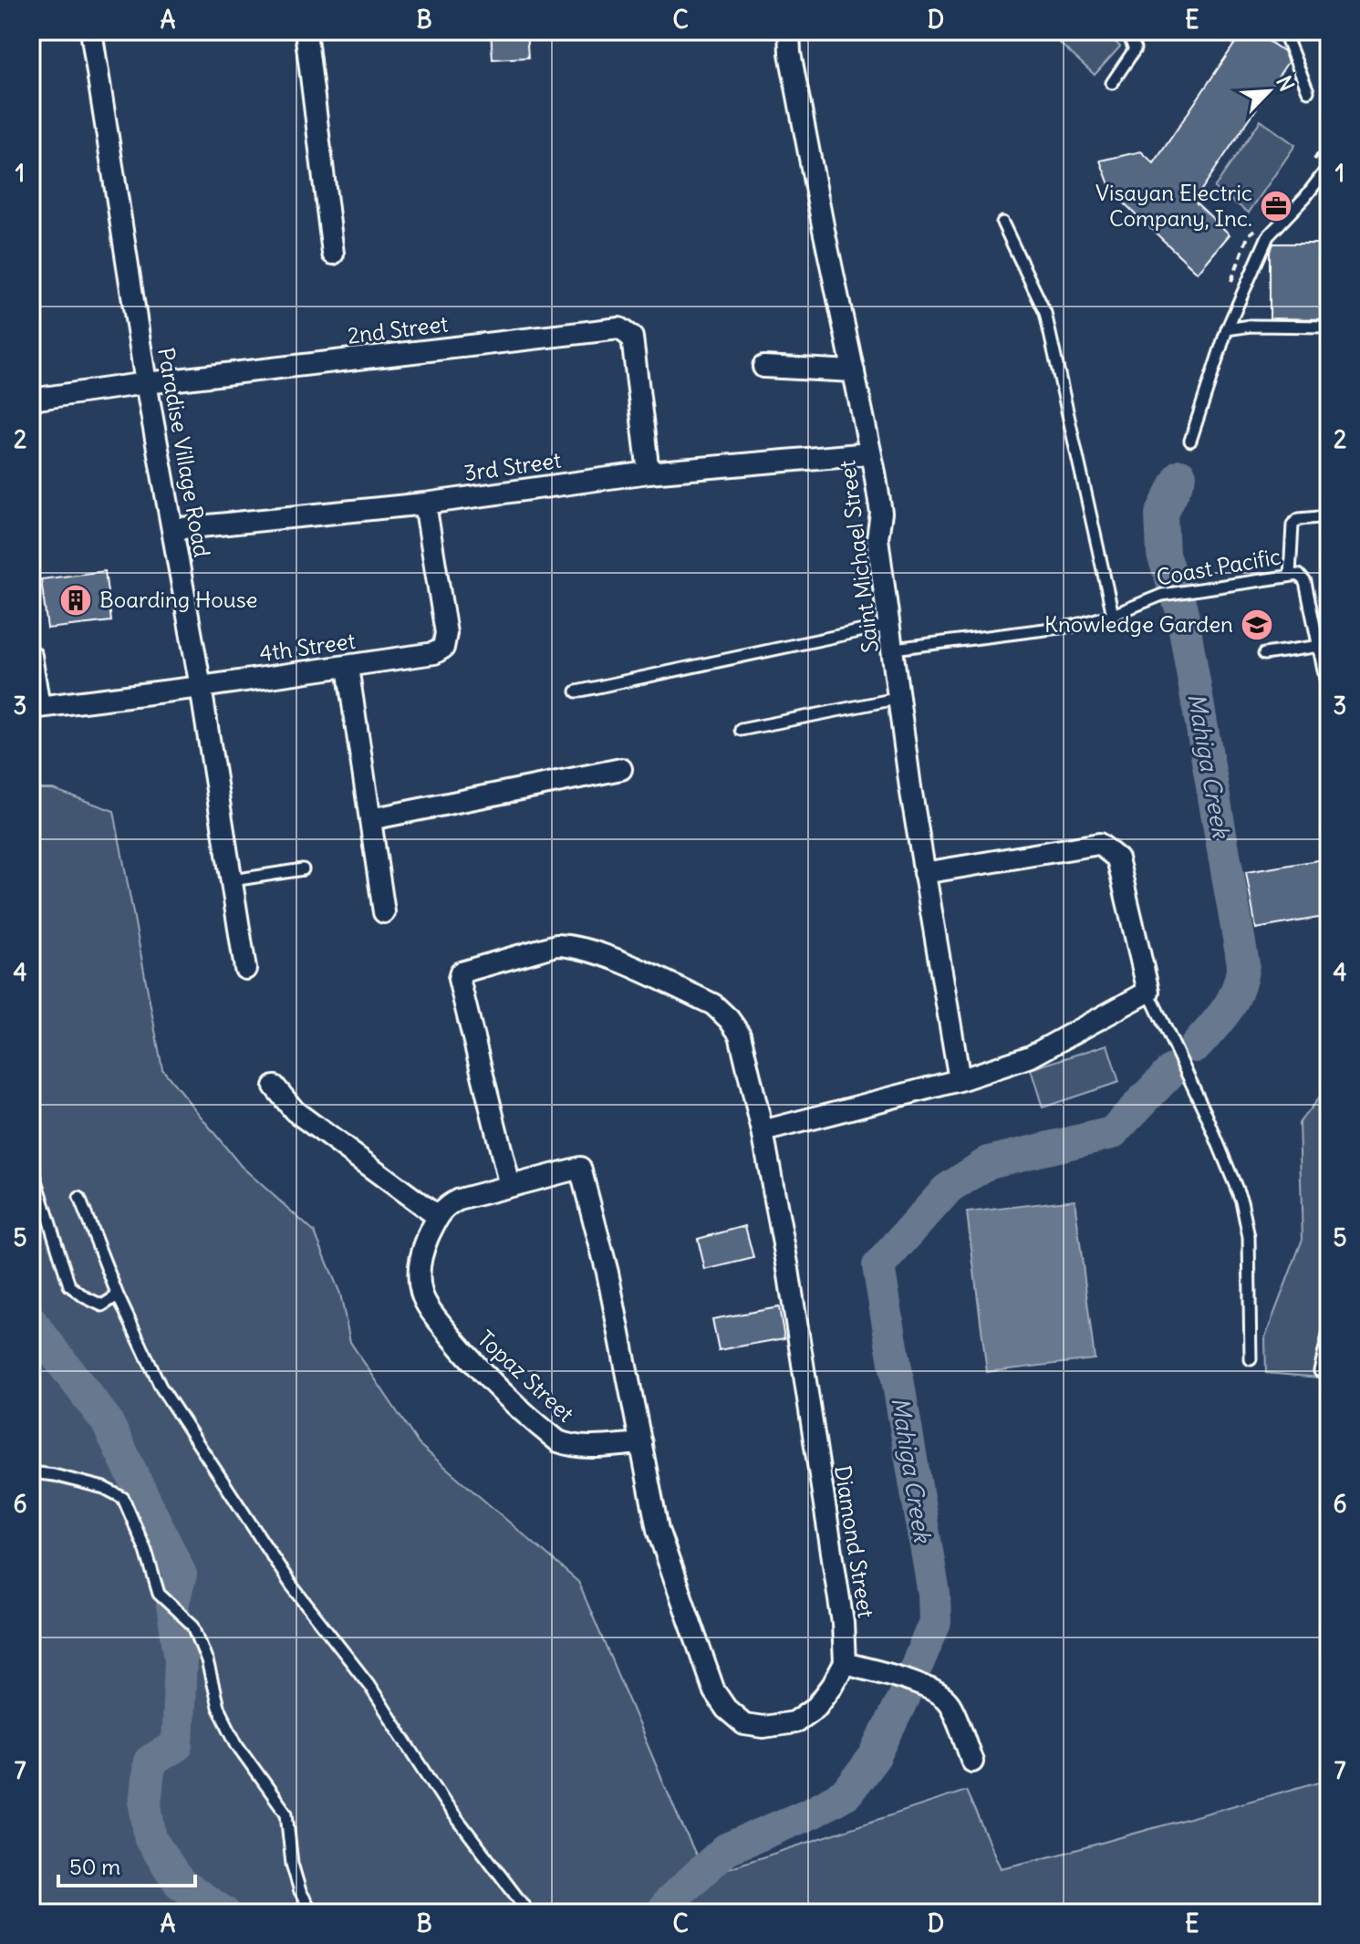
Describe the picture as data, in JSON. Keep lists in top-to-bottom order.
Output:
{
  "streets": {
    "street": [
      "2nd Street",
      "Paradise Village Road",
      "3rd Street",
      "Saint Michael Street",
      "4th Street",
      "Topaz Street",
      "Diamond Street"
    ],
    "lane": ["Coast Pacific"]
  },
  "crossings": [
    ["2nd Street", "Paradise Village Road"],
    ["2nd Street", "3rd Street"],
    ["Paradise Village Road", "3rd Street"],
    ["Paradise Village Road", "4th Street"],
    ["3rd Street", "4th Street"],
    ["Saint Michael Street", "Coast Pacific"]
  ],
  "water": ["Mahiga Creek"],
  "places": {
    "office": ["Visayan Electric Company, Inc."],
    "building": ["Boarding House"],
    "school or university": ["Knowledge Garden"]
  },
  "scale_bar": "50 m",
  "north": "top right",
  "grid": {
    "columns": [
      "A",
      "B",
      "C",
      "D",
      "E"
    ],
    "rows": [
      "1",
      "2",
      "3",
      "4",
      "5",
      "6",
      "7"
    ]
  }
}
